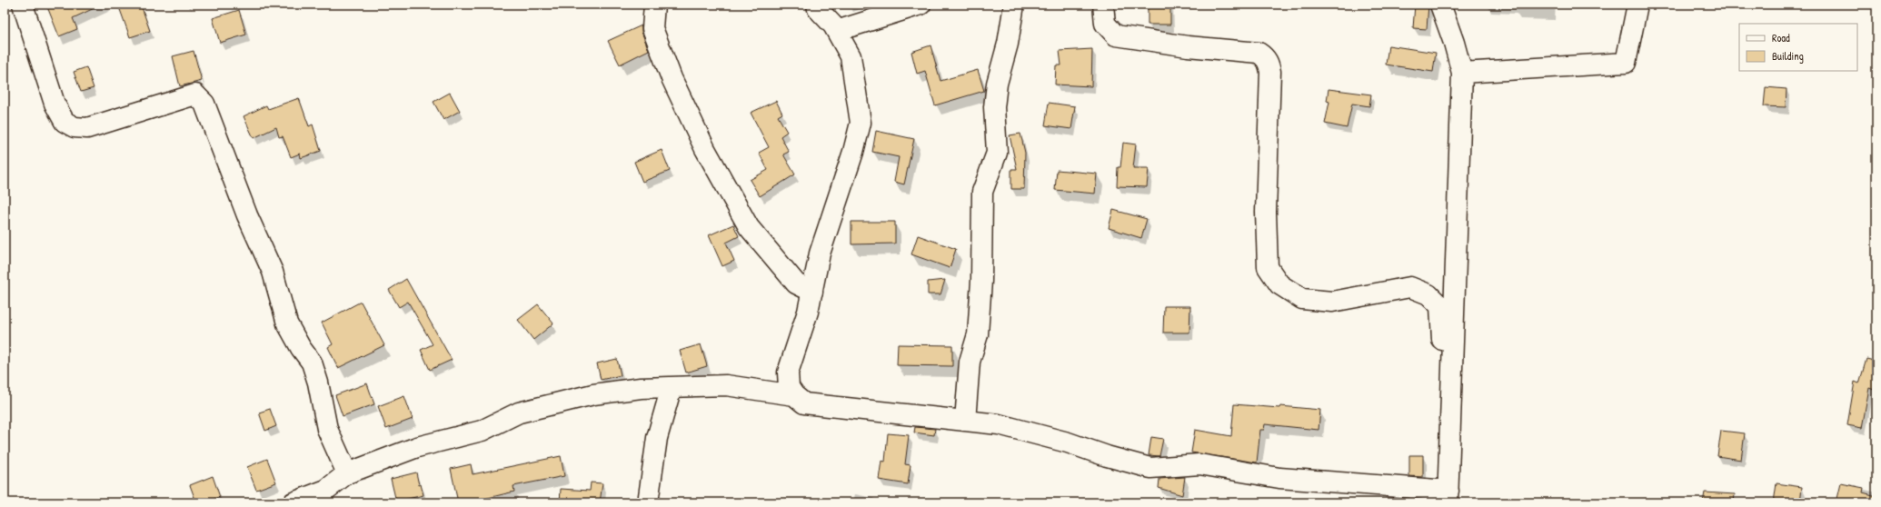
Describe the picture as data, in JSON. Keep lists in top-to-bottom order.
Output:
{
  "legend": ["Road", "Building"]
}
